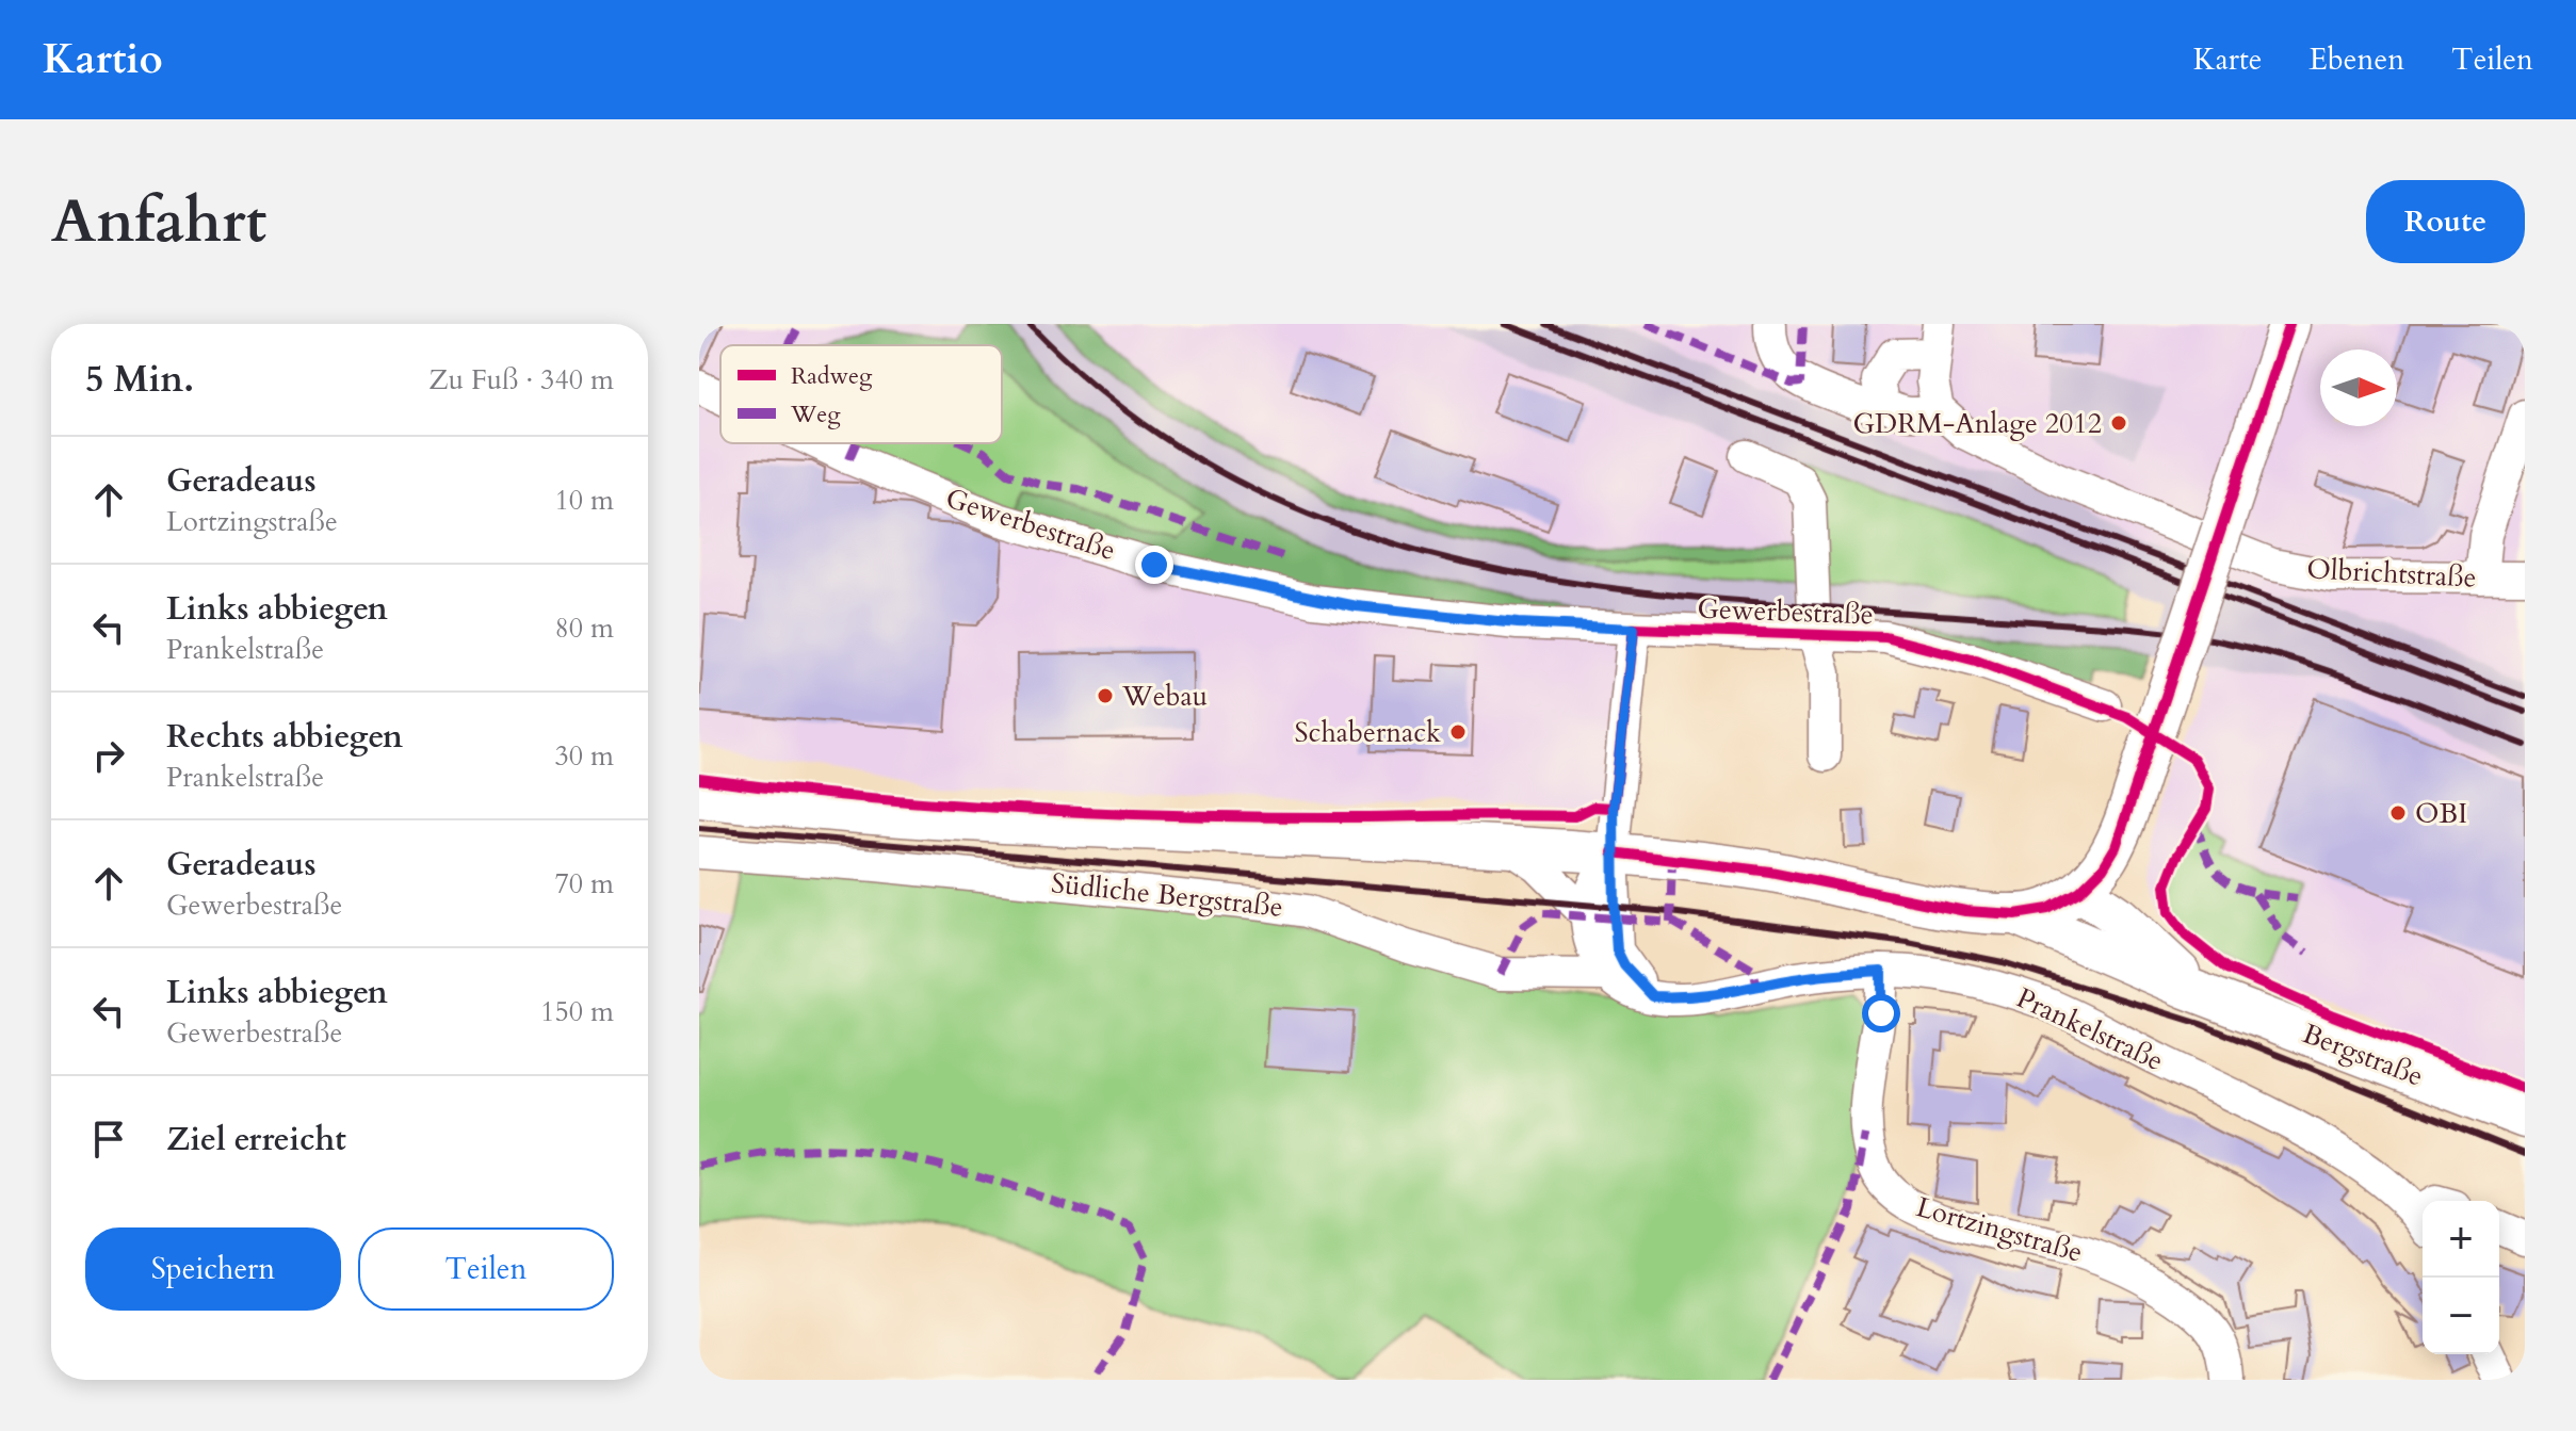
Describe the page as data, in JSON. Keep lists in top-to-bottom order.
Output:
{
  "streets": {
    "main road": ["Bergstraße"],
    "street": [
      "Gewerbestraße",
      "Olbrichtstraße",
      "Südliche Bergstraße",
      "Prankelstraße",
      "Lortzingstraße"
    ]
  },
  "crossings": [
    ["Südliche Bergstraße", "Prankelstraße"],
    ["Prankelstraße", "Lortzingstraße"]
  ],
  "places": [
    "GDRM-Anlage 2012",
    "Webau",
    "Schabernack",
    "OBI"
  ],
  "legend": ["Radweg", "Weg"],
  "north": "right",
  "page": {
    "header": "Kartio",
    "nav": ["Karte", "Ebenen", "Teilen"],
    "buttons": [
      "Route",
      ["Speichern", "Teilen"]
    ],
    "title": "Anfahrt",
    "heading": ["5 Min.", "Zu Fuß · 340 m"],
    "list": [
      ["Geradeaus", "Lortzingstraße", "10 m"],
      ["Links abbiegen", "Prankelstraße", "80 m"],
      ["Rechts abbiegen", "Prankelstraße", "30 m"],
      ["Geradeaus", "Gewerbestraße", "70 m"],
      ["Links abbiegen", "Gewerbestraße", "150 m"],
      "Ziel erreicht"
    ],
    "map_buttons": ["+", "−"]
  }
}
